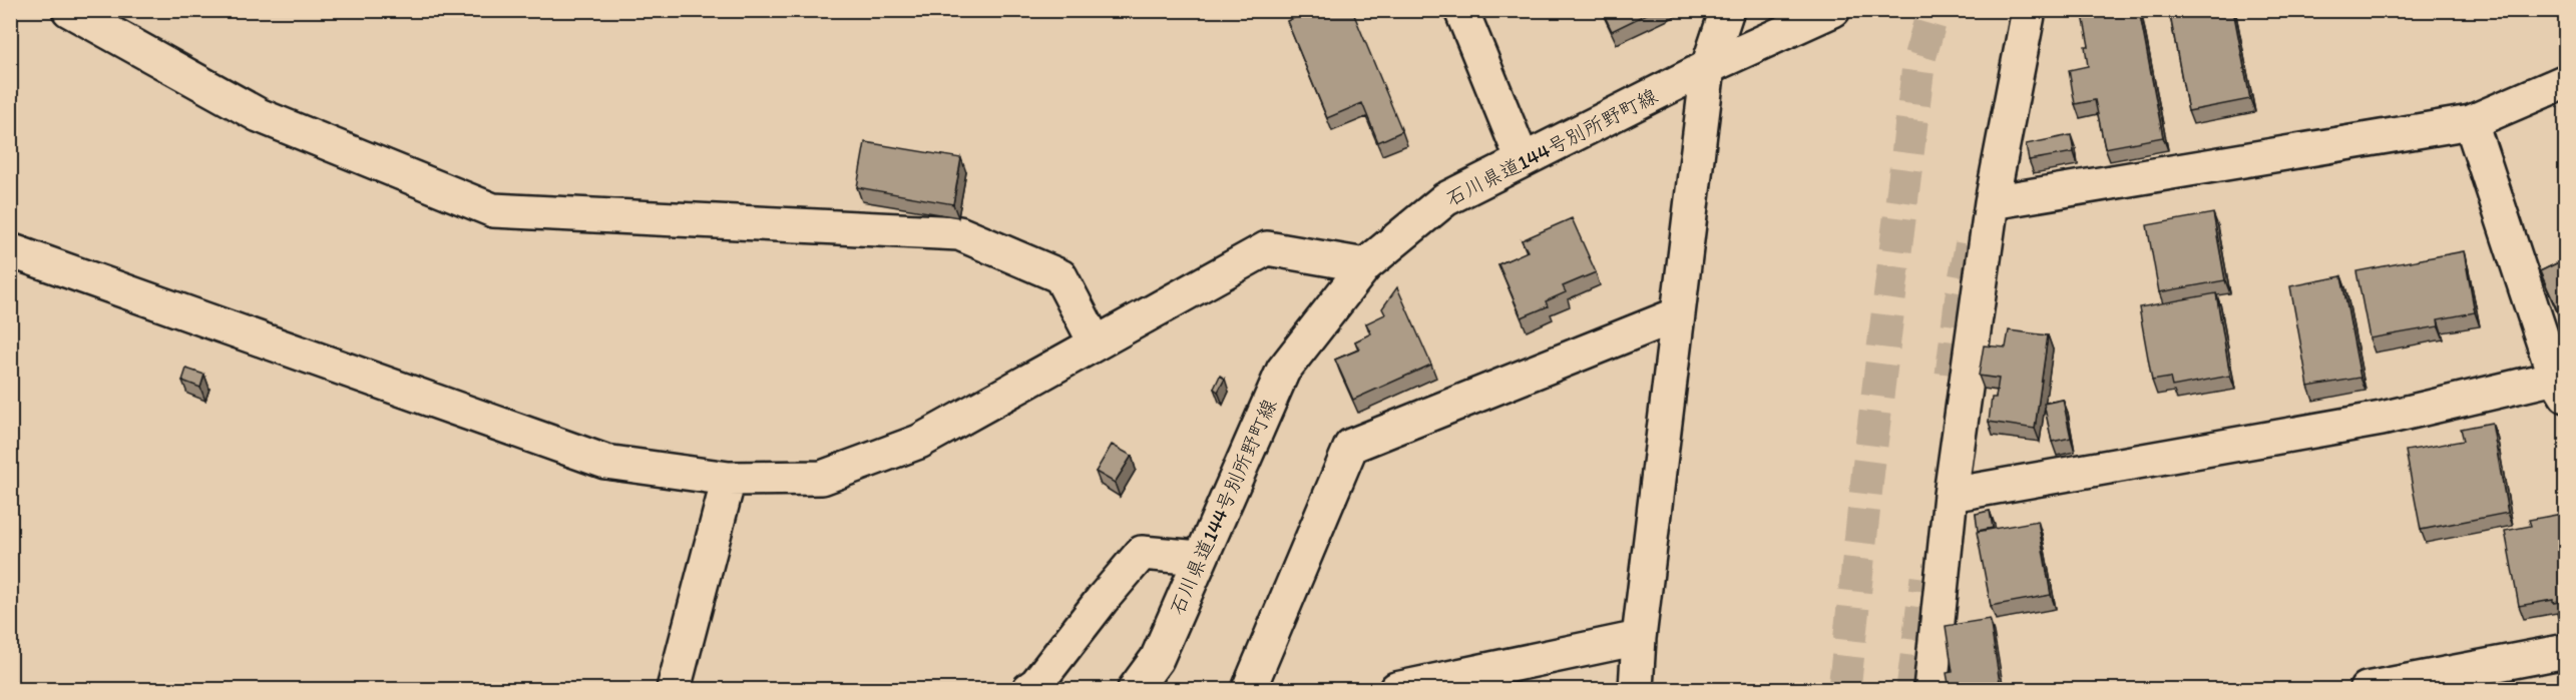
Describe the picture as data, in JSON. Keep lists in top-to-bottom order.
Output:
{
  "streets": {
    "street": ["石川県道144号別所野町線"]
  }
}
